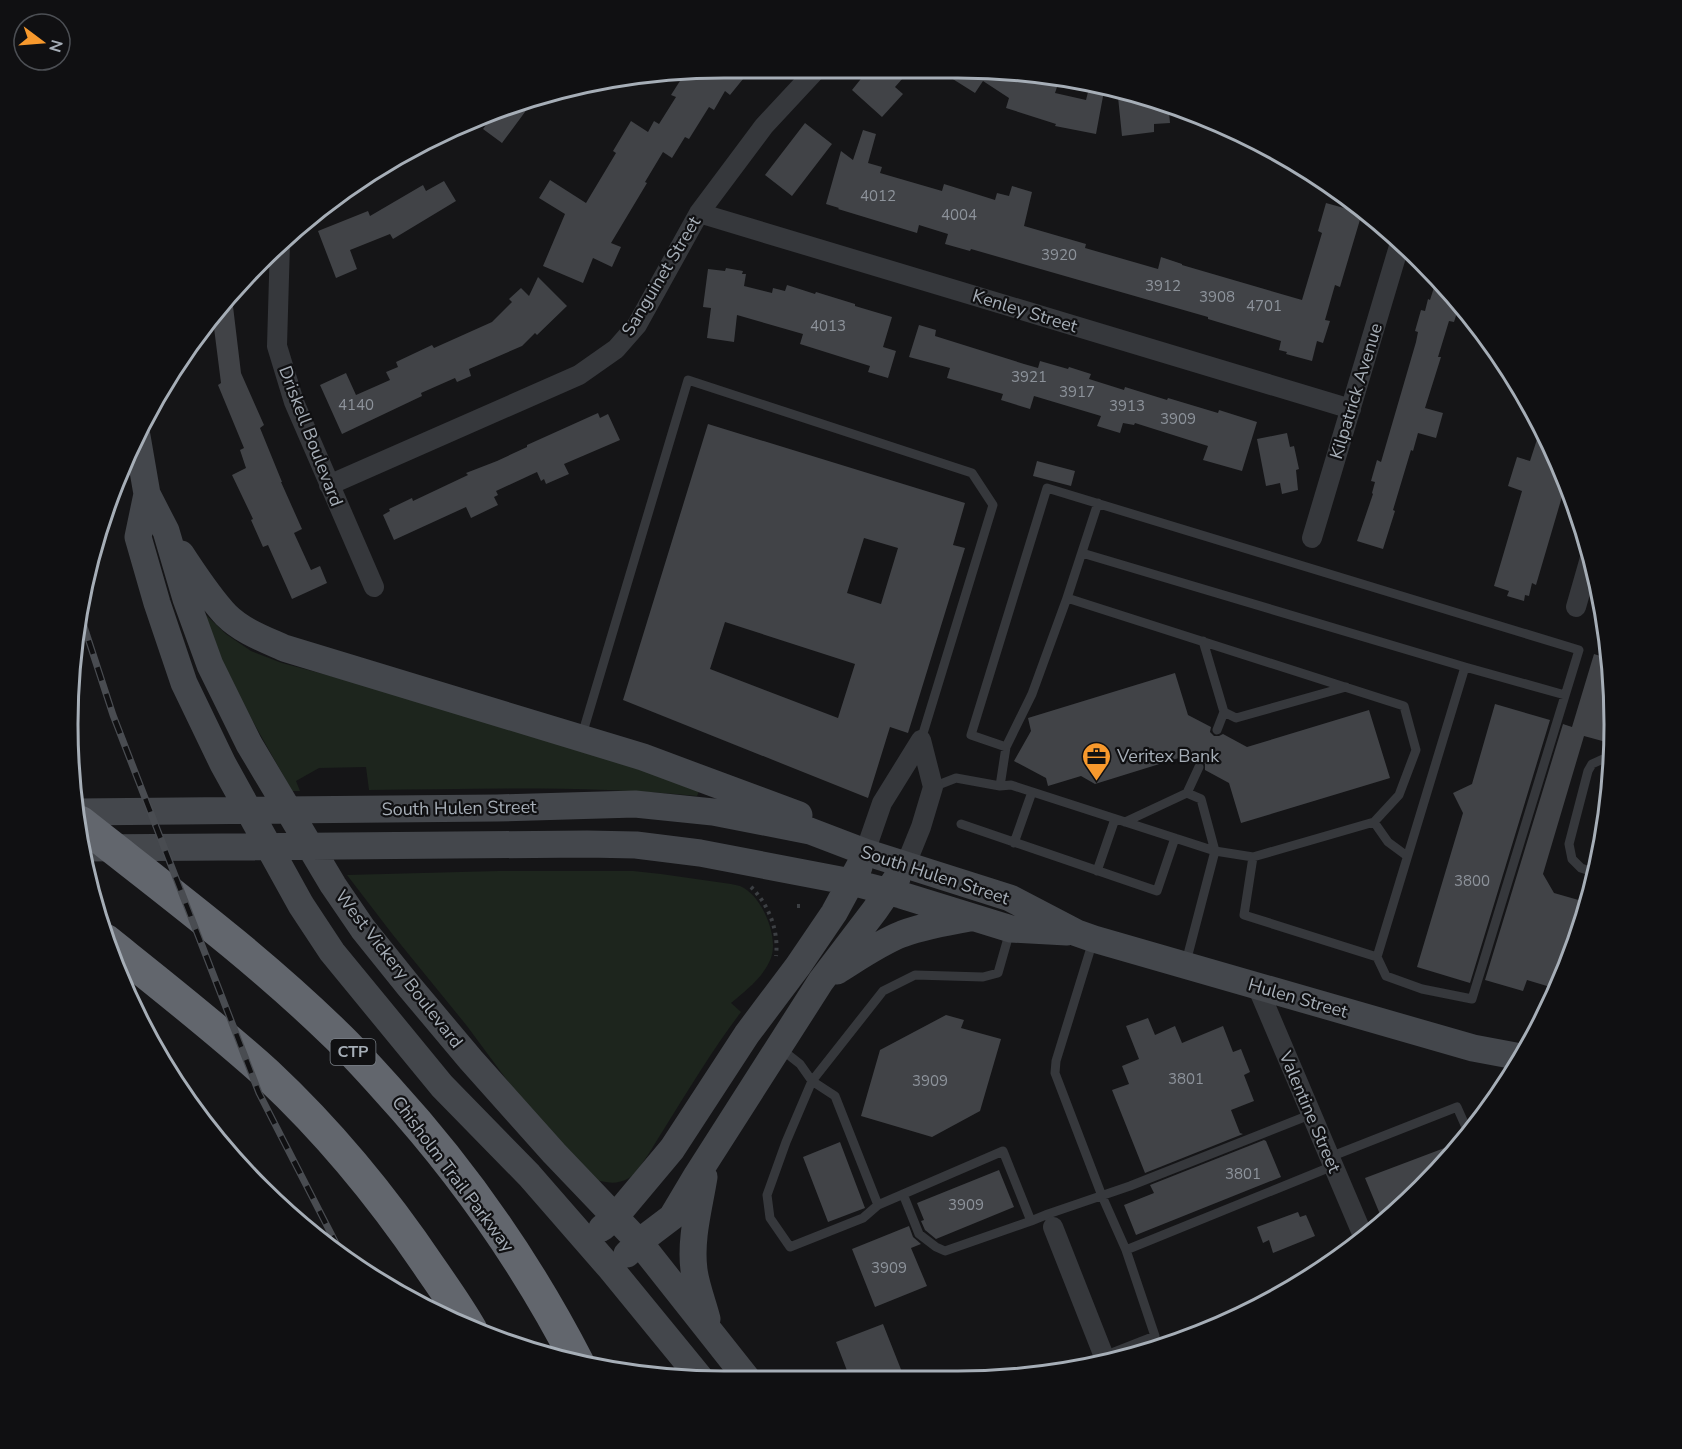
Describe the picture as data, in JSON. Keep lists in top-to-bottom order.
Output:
{
  "streets": {
    "highway": ["CTP", "Chisholm Trail Parkway"],
    "main road": ["South Hulen Street", "West Vickery Boulevard", "Hulen Street"],
    "street": [
      "Sanguinet Street",
      "Kenley Street",
      "Kilpatrick Avenue",
      "Driskell Boulevard",
      "Valentine Street"
    ]
  },
  "crossings": [
    ["Sanguinet Street", "Kenley Street"],
    ["Sanguinet Street", "Driskell Boulevard"],
    ["Kenley Street", "Kilpatrick Avenue"],
    ["South Hulen Street", "Hulen Street"],
    ["Hulen Street", "Valentine Street"]
  ],
  "places": {
    "office": ["Veritex Bank"]
  },
  "house_numbers": [
    "4012",
    "4004",
    "3920",
    "3912",
    "3908",
    "4701",
    "4013",
    "3921",
    "3917",
    "4140",
    "3913",
    "3909",
    "3800",
    "3801",
    "3909",
    "3801",
    "3909",
    "3909"
  ],
  "north": "right"
}
